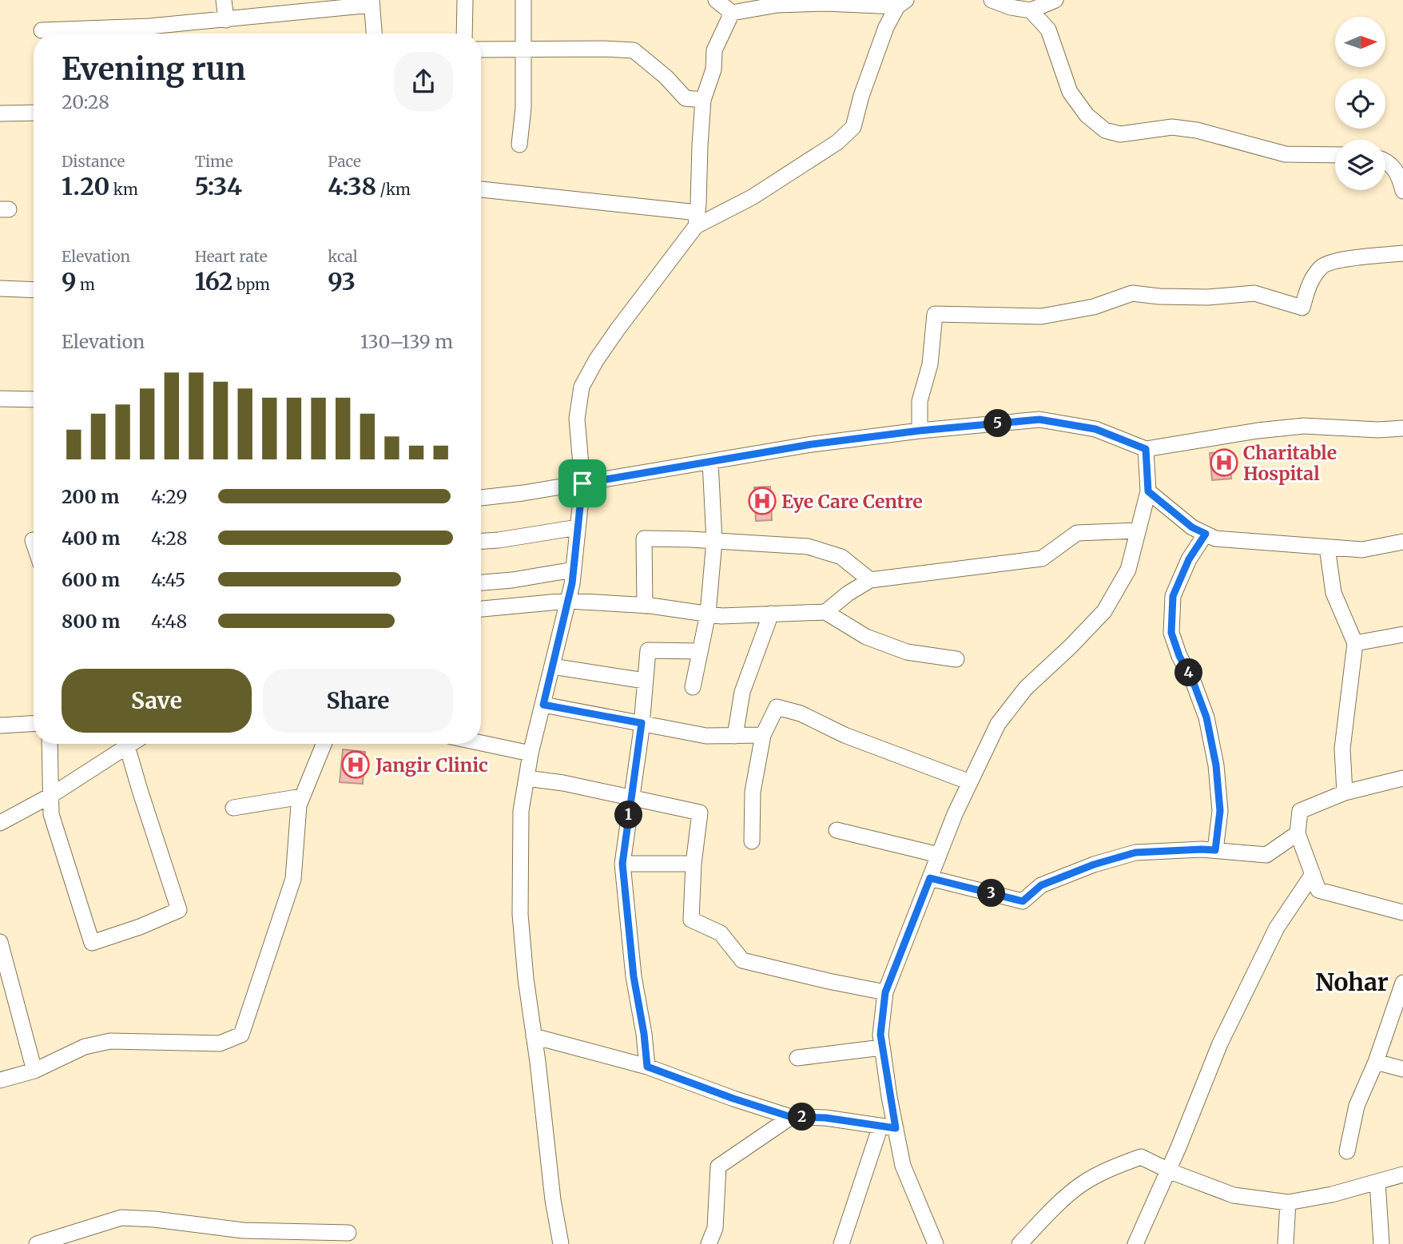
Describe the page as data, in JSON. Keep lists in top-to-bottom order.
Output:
{
  "districts": ["Nohar"],
  "places": {
    "hospital": ["Charitable Hospital", "Eye Care Centre", "Jangir Clinic"]
  },
  "north": "right",
  "page": {
    "heading": ["Evening run", "20:28"],
    "stats": [
      ["Distance", "1.20 km"],
      ["Time", "5:34"],
      ["Pace", "4:38 /km"],
      ["Elevation", "9 m"],
      ["Heart rate", "162 bpm"],
      ["kcal", "93"]
    ],
    "chart": ["Elevation", "130–139 m"],
    "pins": [
      "5",
      "4",
      "1",
      "3",
      "2"
    ],
    "list": [
      {
        "name": "200 m",
        "note": "4:29"
      },
      {
        "name": "400 m",
        "note": "4:28"
      },
      {
        "name": "600 m",
        "note": "4:45"
      },
      {
        "name": "800 m",
        "note": "4:48"
      }
    ],
    "buttons": ["Save", "Share"]
  }
}
